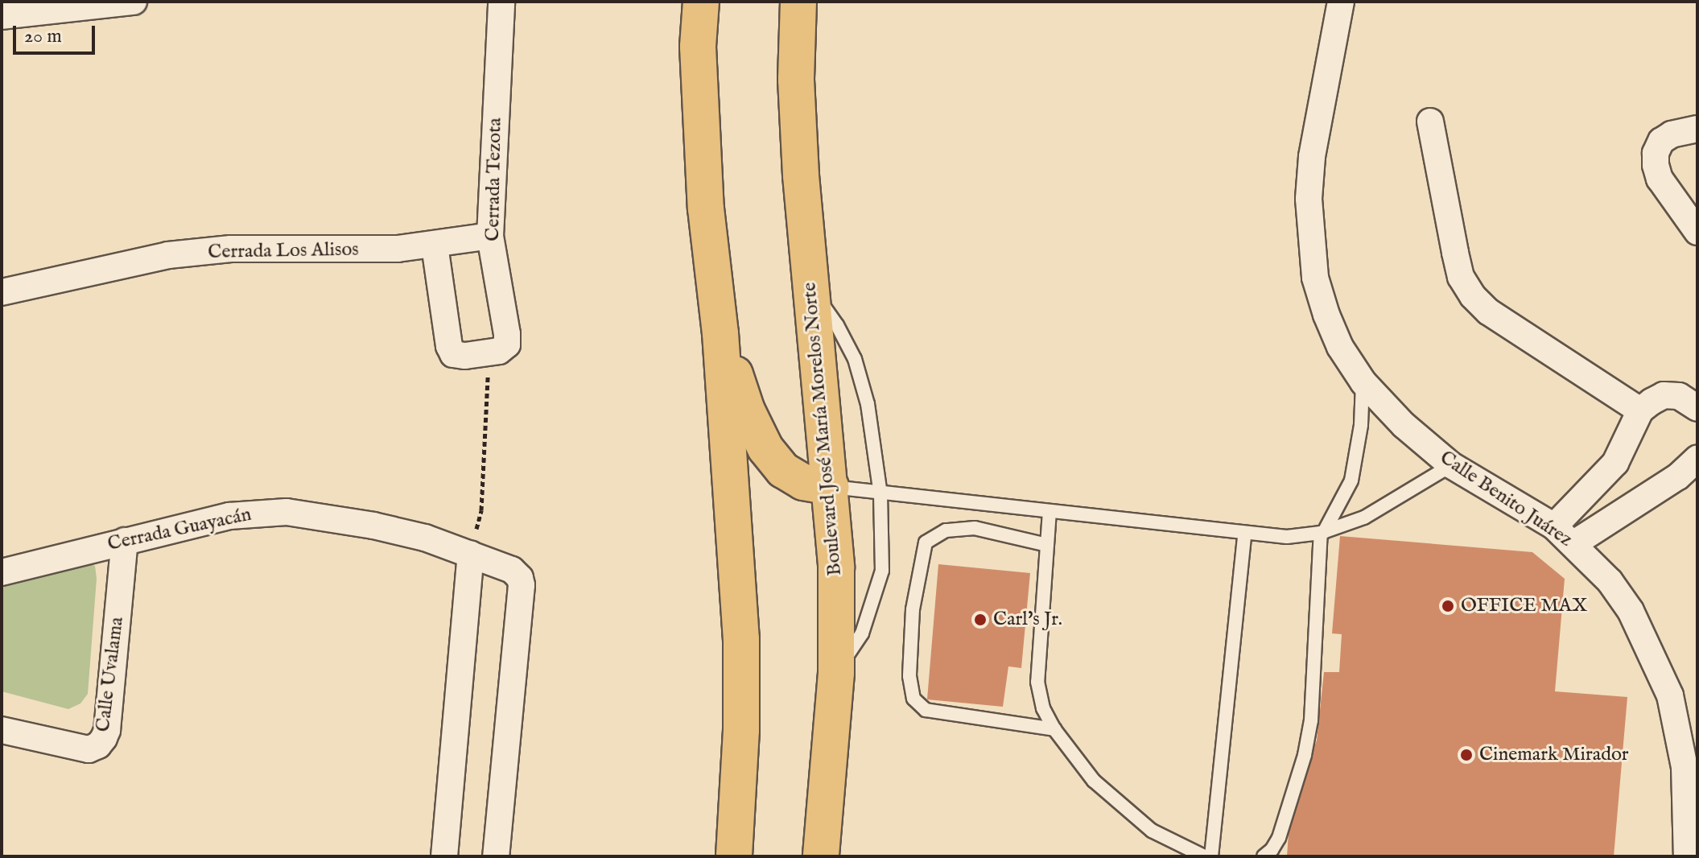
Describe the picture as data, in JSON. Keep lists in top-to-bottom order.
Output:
{
  "streets": {
    "main road": ["Boulevard José María Morelos Norte"],
    "street": [
      "Cerrada Tezota",
      "Cerrada Los Alisos",
      "Calle Benito Juárez",
      "Cerrada Guayacán",
      "Calle Uvalama"
    ]
  },
  "crossings": [
    ["Cerrada Tezota", "Cerrada Los Alisos"],
    ["Cerrada Guayacán", "Calle Uvalama"]
  ],
  "places": ["OFFICE MAX", "Carl's Jr.", "Cinemark Mirador"],
  "scale_bar": "20 m"
}
